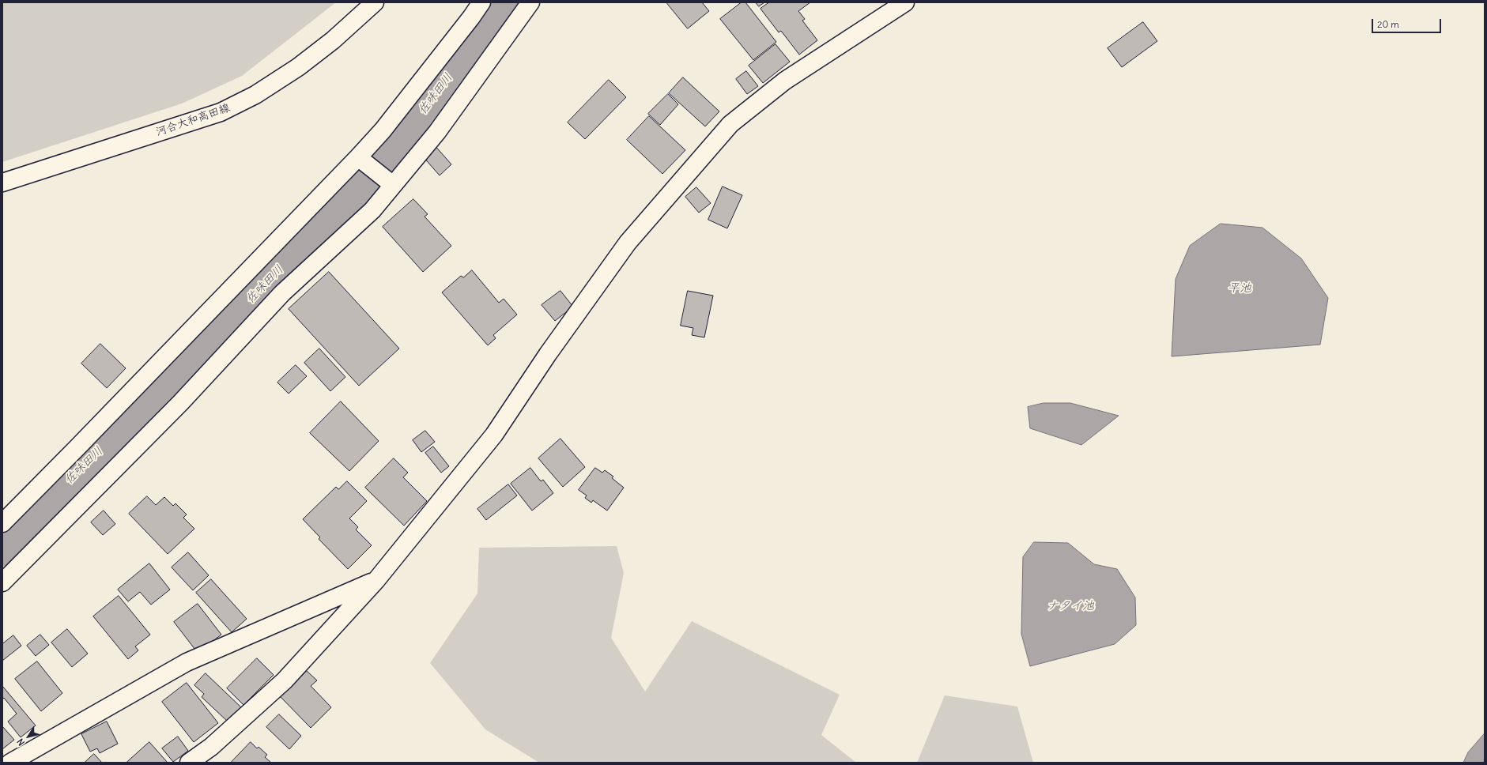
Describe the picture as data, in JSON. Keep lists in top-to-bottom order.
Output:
{
  "streets": {
    "street": ["河合大和高田線"]
  },
  "water": ["佐味田川", "平池", "ナタイ池"],
  "scale_bar": "20 m",
  "north": "bottom left"
}
